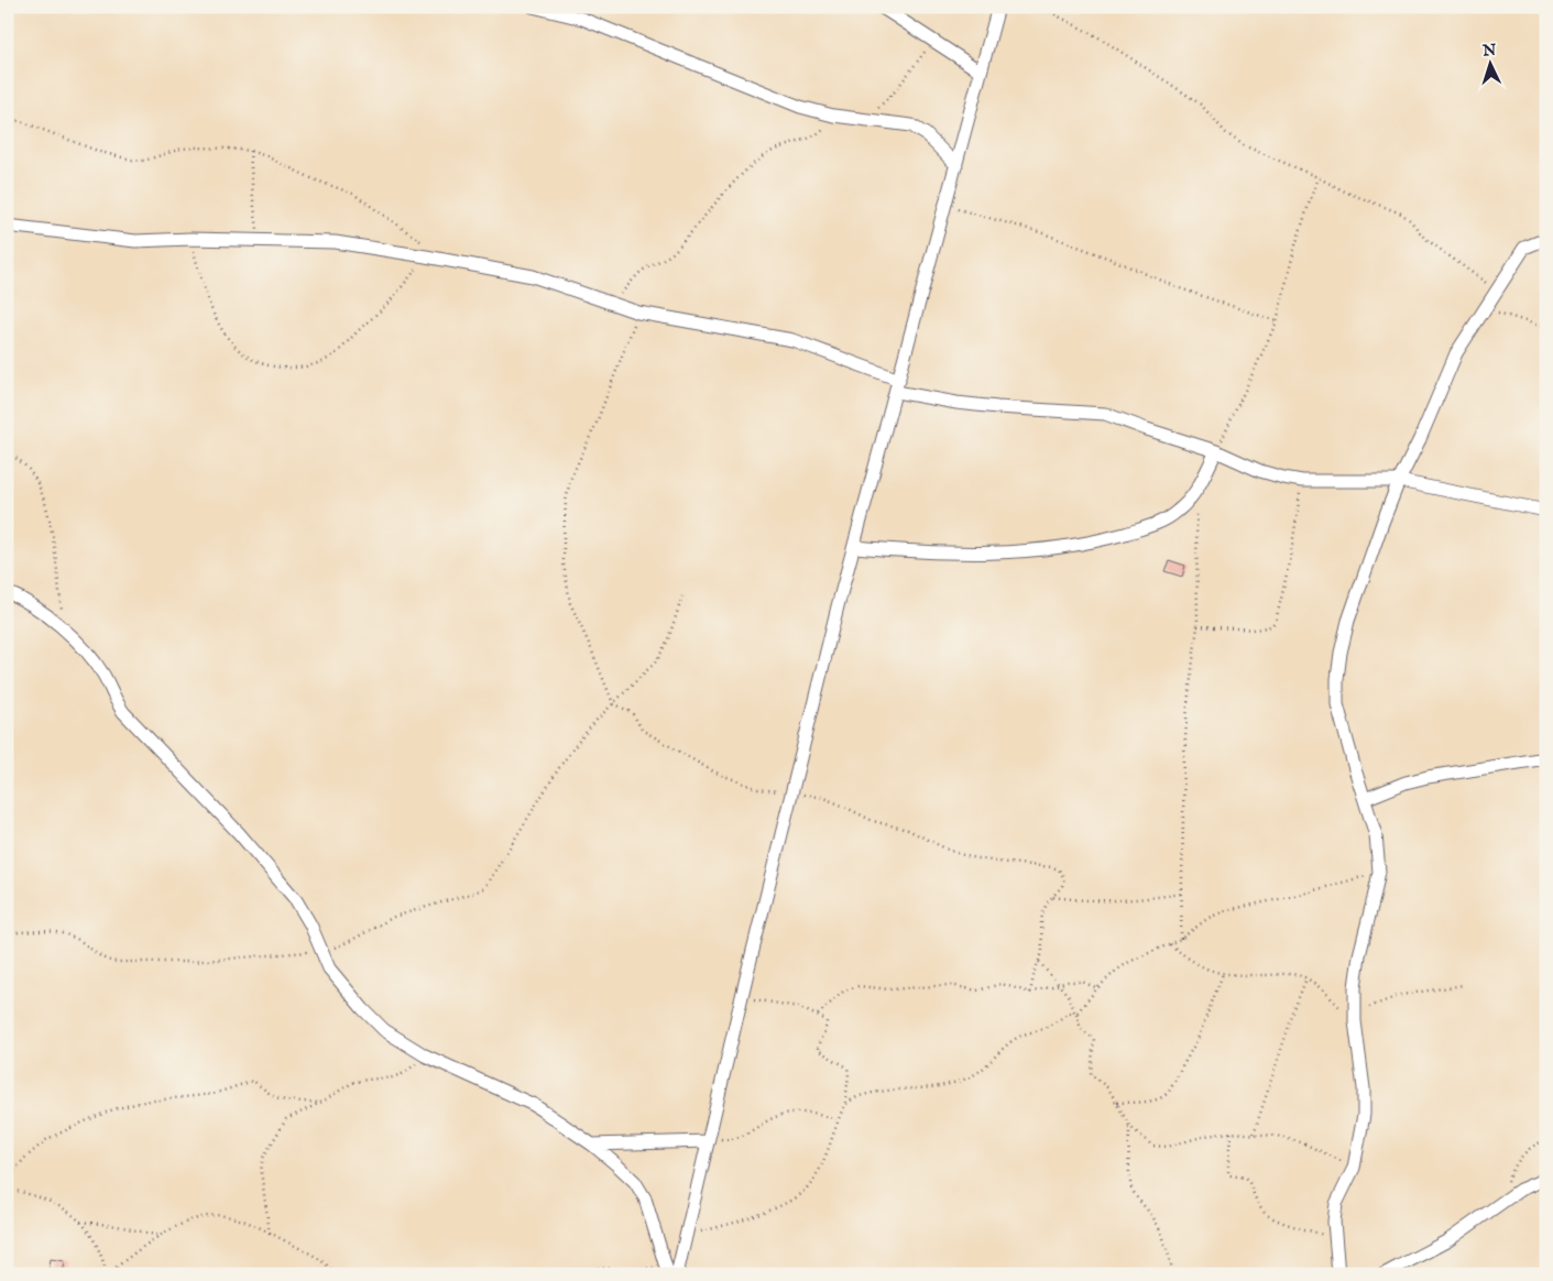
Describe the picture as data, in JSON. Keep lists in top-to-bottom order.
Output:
{
  "north": "top"
}
